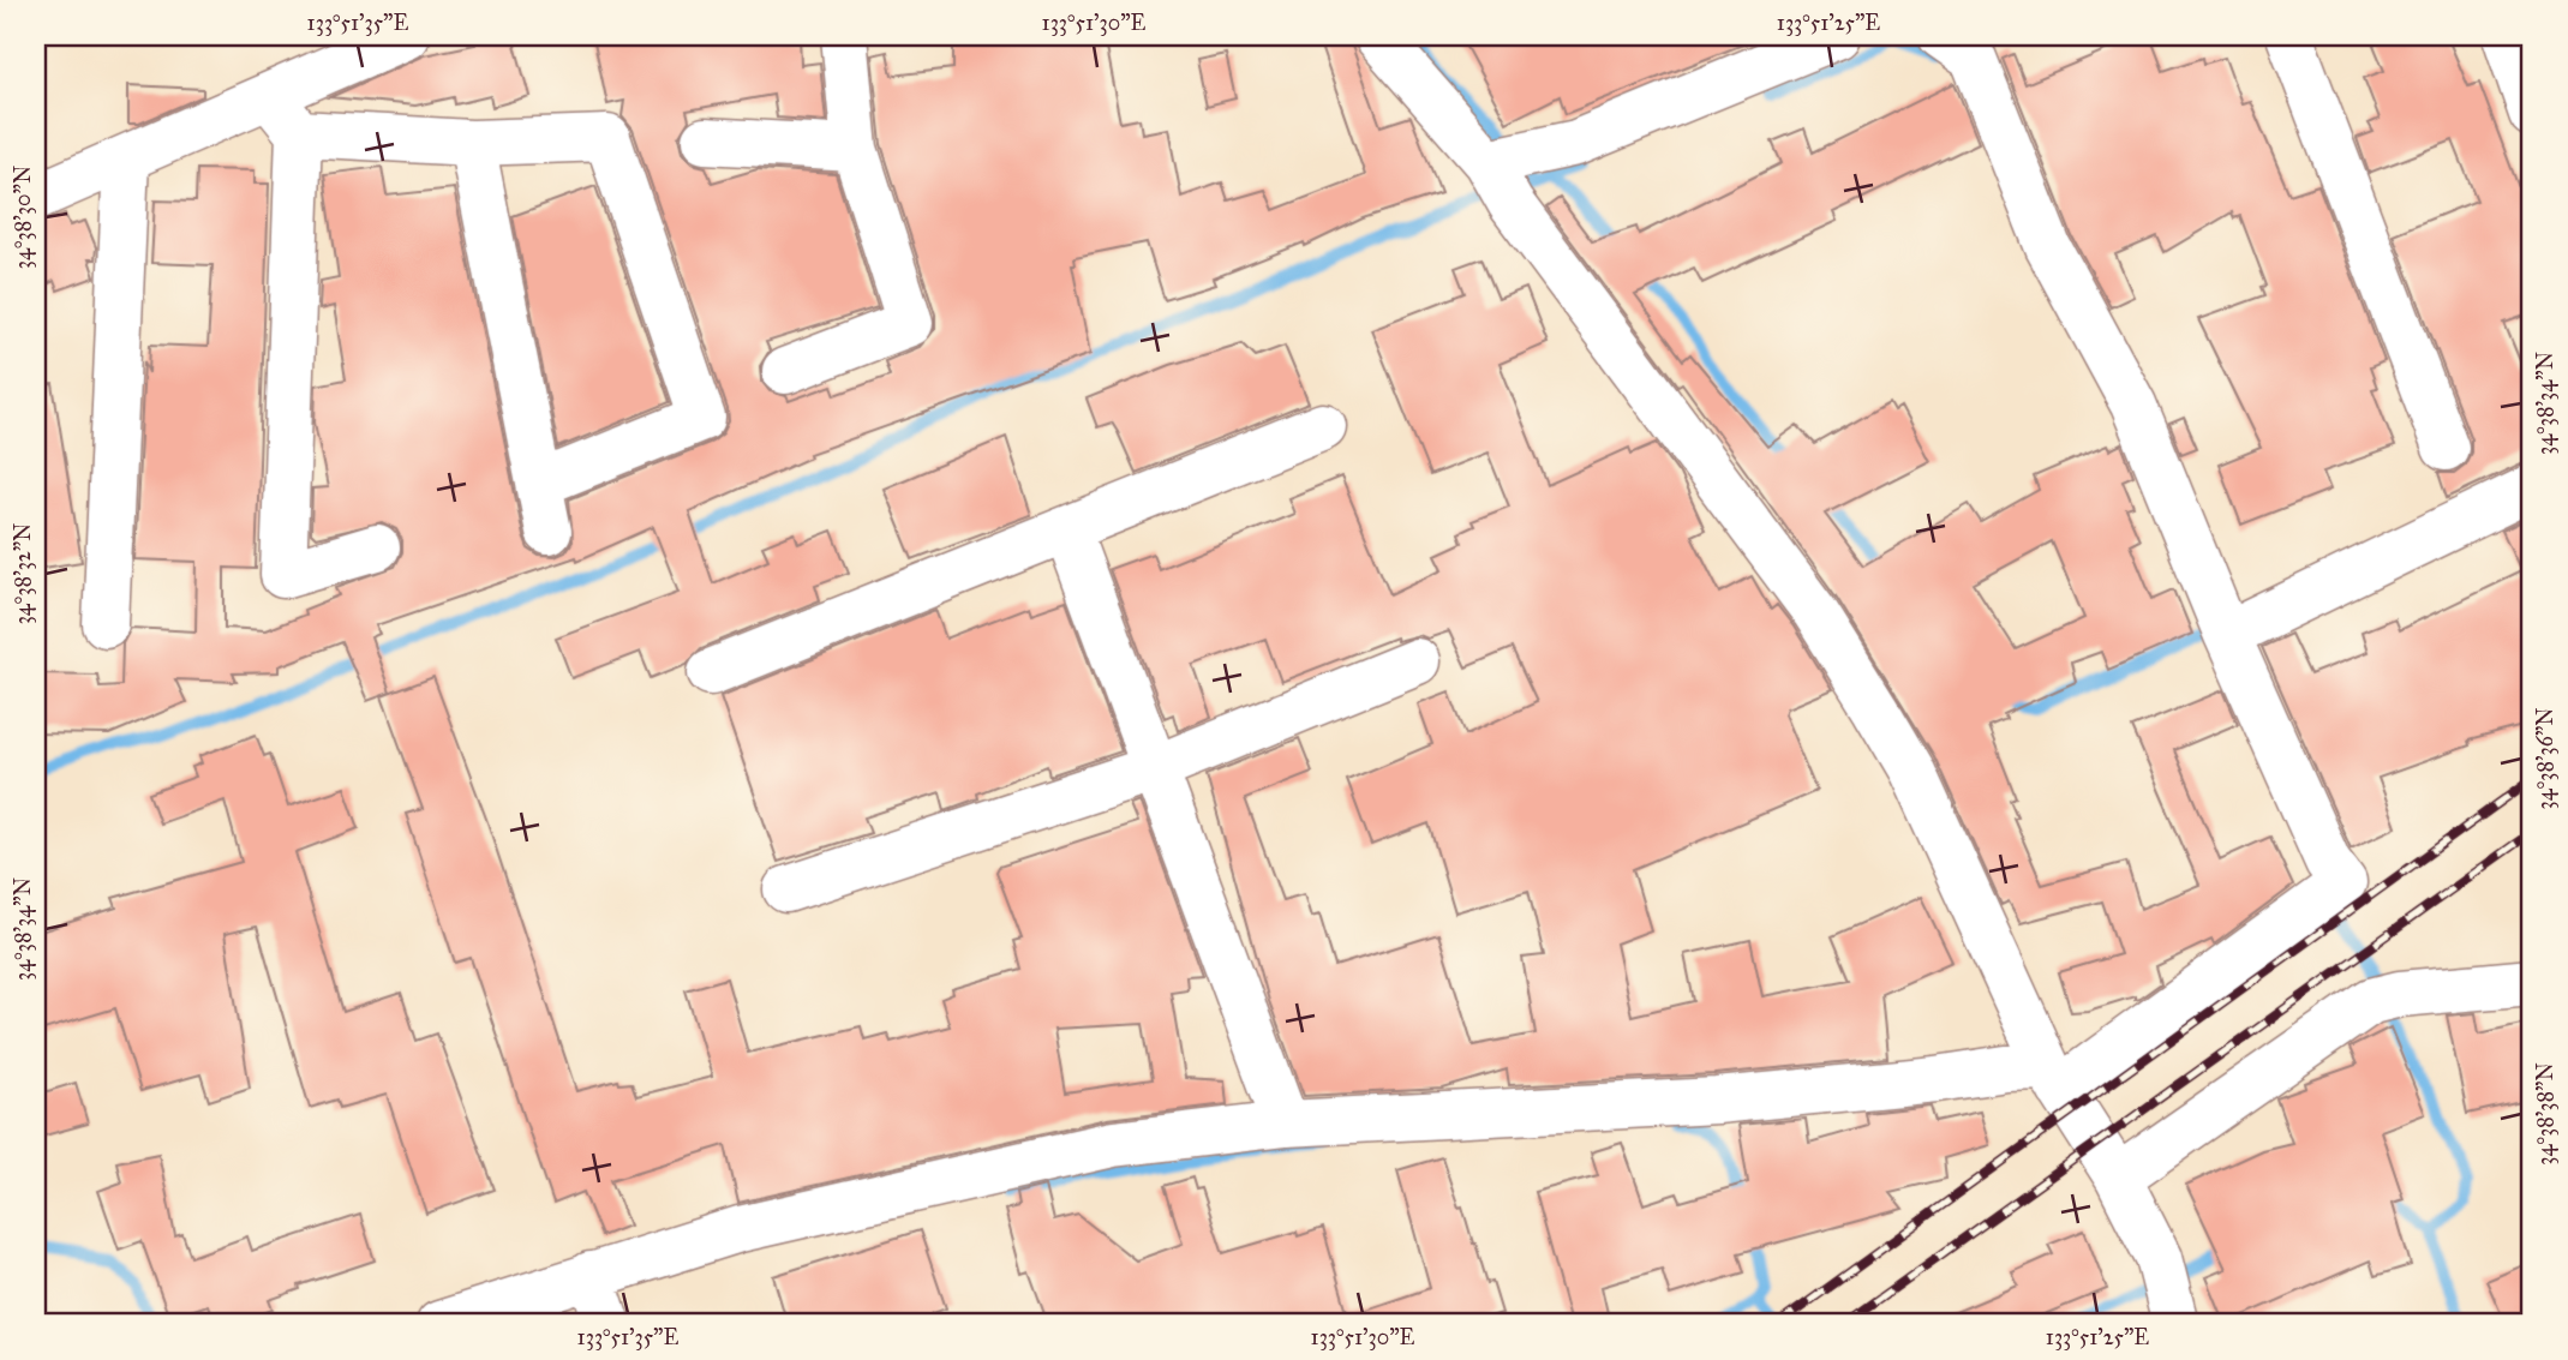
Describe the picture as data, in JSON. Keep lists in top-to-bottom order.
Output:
{
  "coordinates": [
    "133°51'35\"E",
    "133°51'30\"E",
    "133°51'25\"E",
    "34°38'30\"N",
    "34°38'34\"N",
    "34°38'32\"N",
    "34°38'36\"N",
    "34°38'38\"N"
  ]
}
